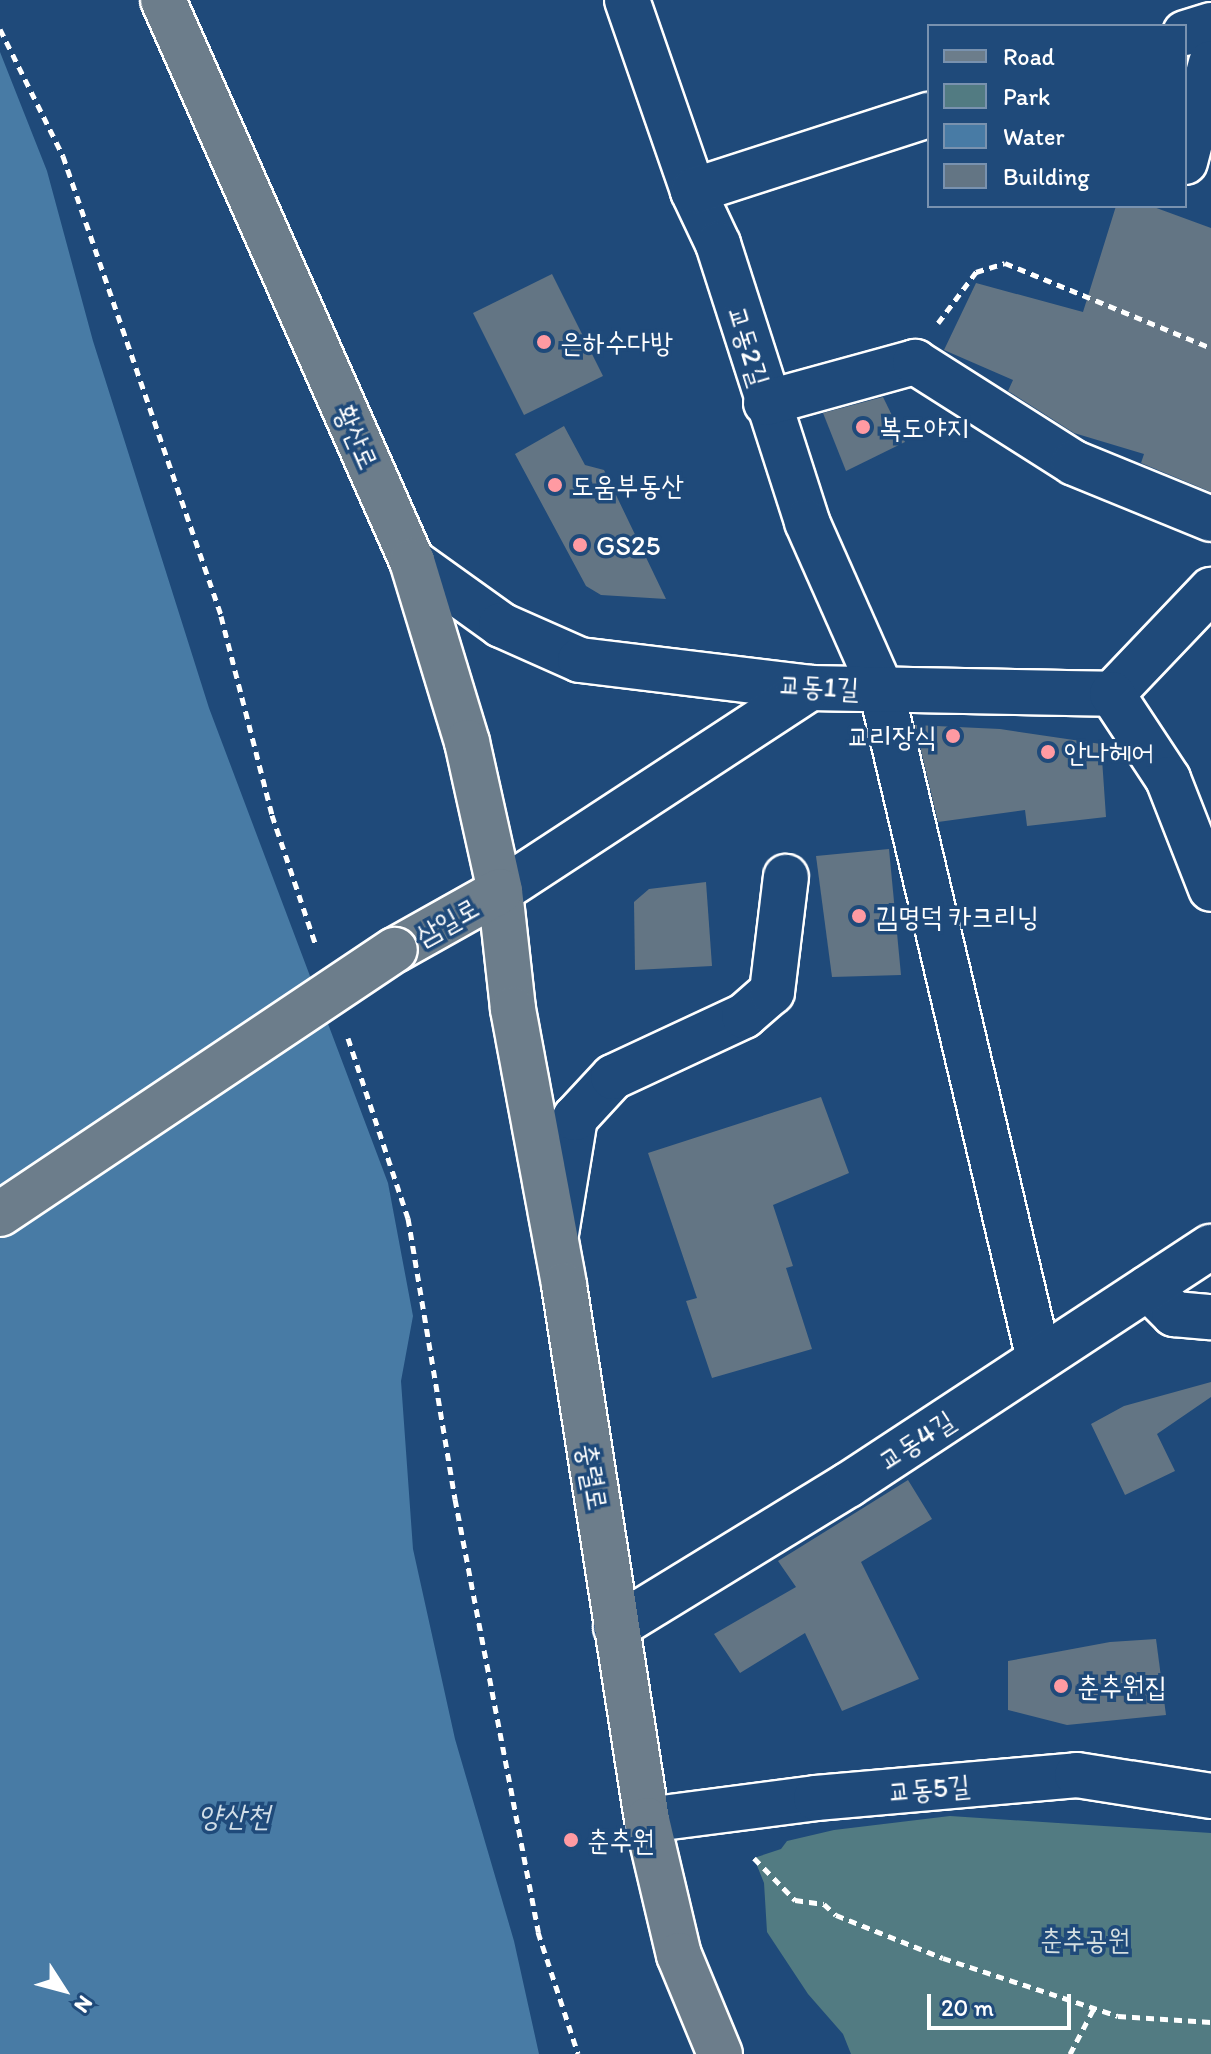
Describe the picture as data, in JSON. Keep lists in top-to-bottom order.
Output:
{
  "streets": {
    "main road": ["황산로", "삼일로", "충렬로"],
    "street": [
      "교동2길",
      "교동1길",
      "교동4길",
      "교동5길"
    ]
  },
  "crossings": [
    ["교동2길", "교동1길"],
    ["교동2길", "교동4길"],
    ["황산로", "교동1길"],
    ["황산로", "삼일로"],
    ["황산로", "충렬로"],
    ["삼일로", "충렬로"],
    ["교동4길", "충렬로"],
    ["충렬로", "교동5길"]
  ],
  "water": ["양산천"],
  "parks": ["춘추공원"],
  "places": [
    "은하수다방",
    "복도야지",
    "도움부동산",
    "GS25",
    "교리장식",
    "안나헤어",
    "김명덕 카크리닝",
    "춘추원집",
    "춘추원"
  ],
  "legend": [
    "Road",
    "Park",
    "Water",
    "Building"
  ],
  "scale_bar": "20 m",
  "north": "bottom right"
}
